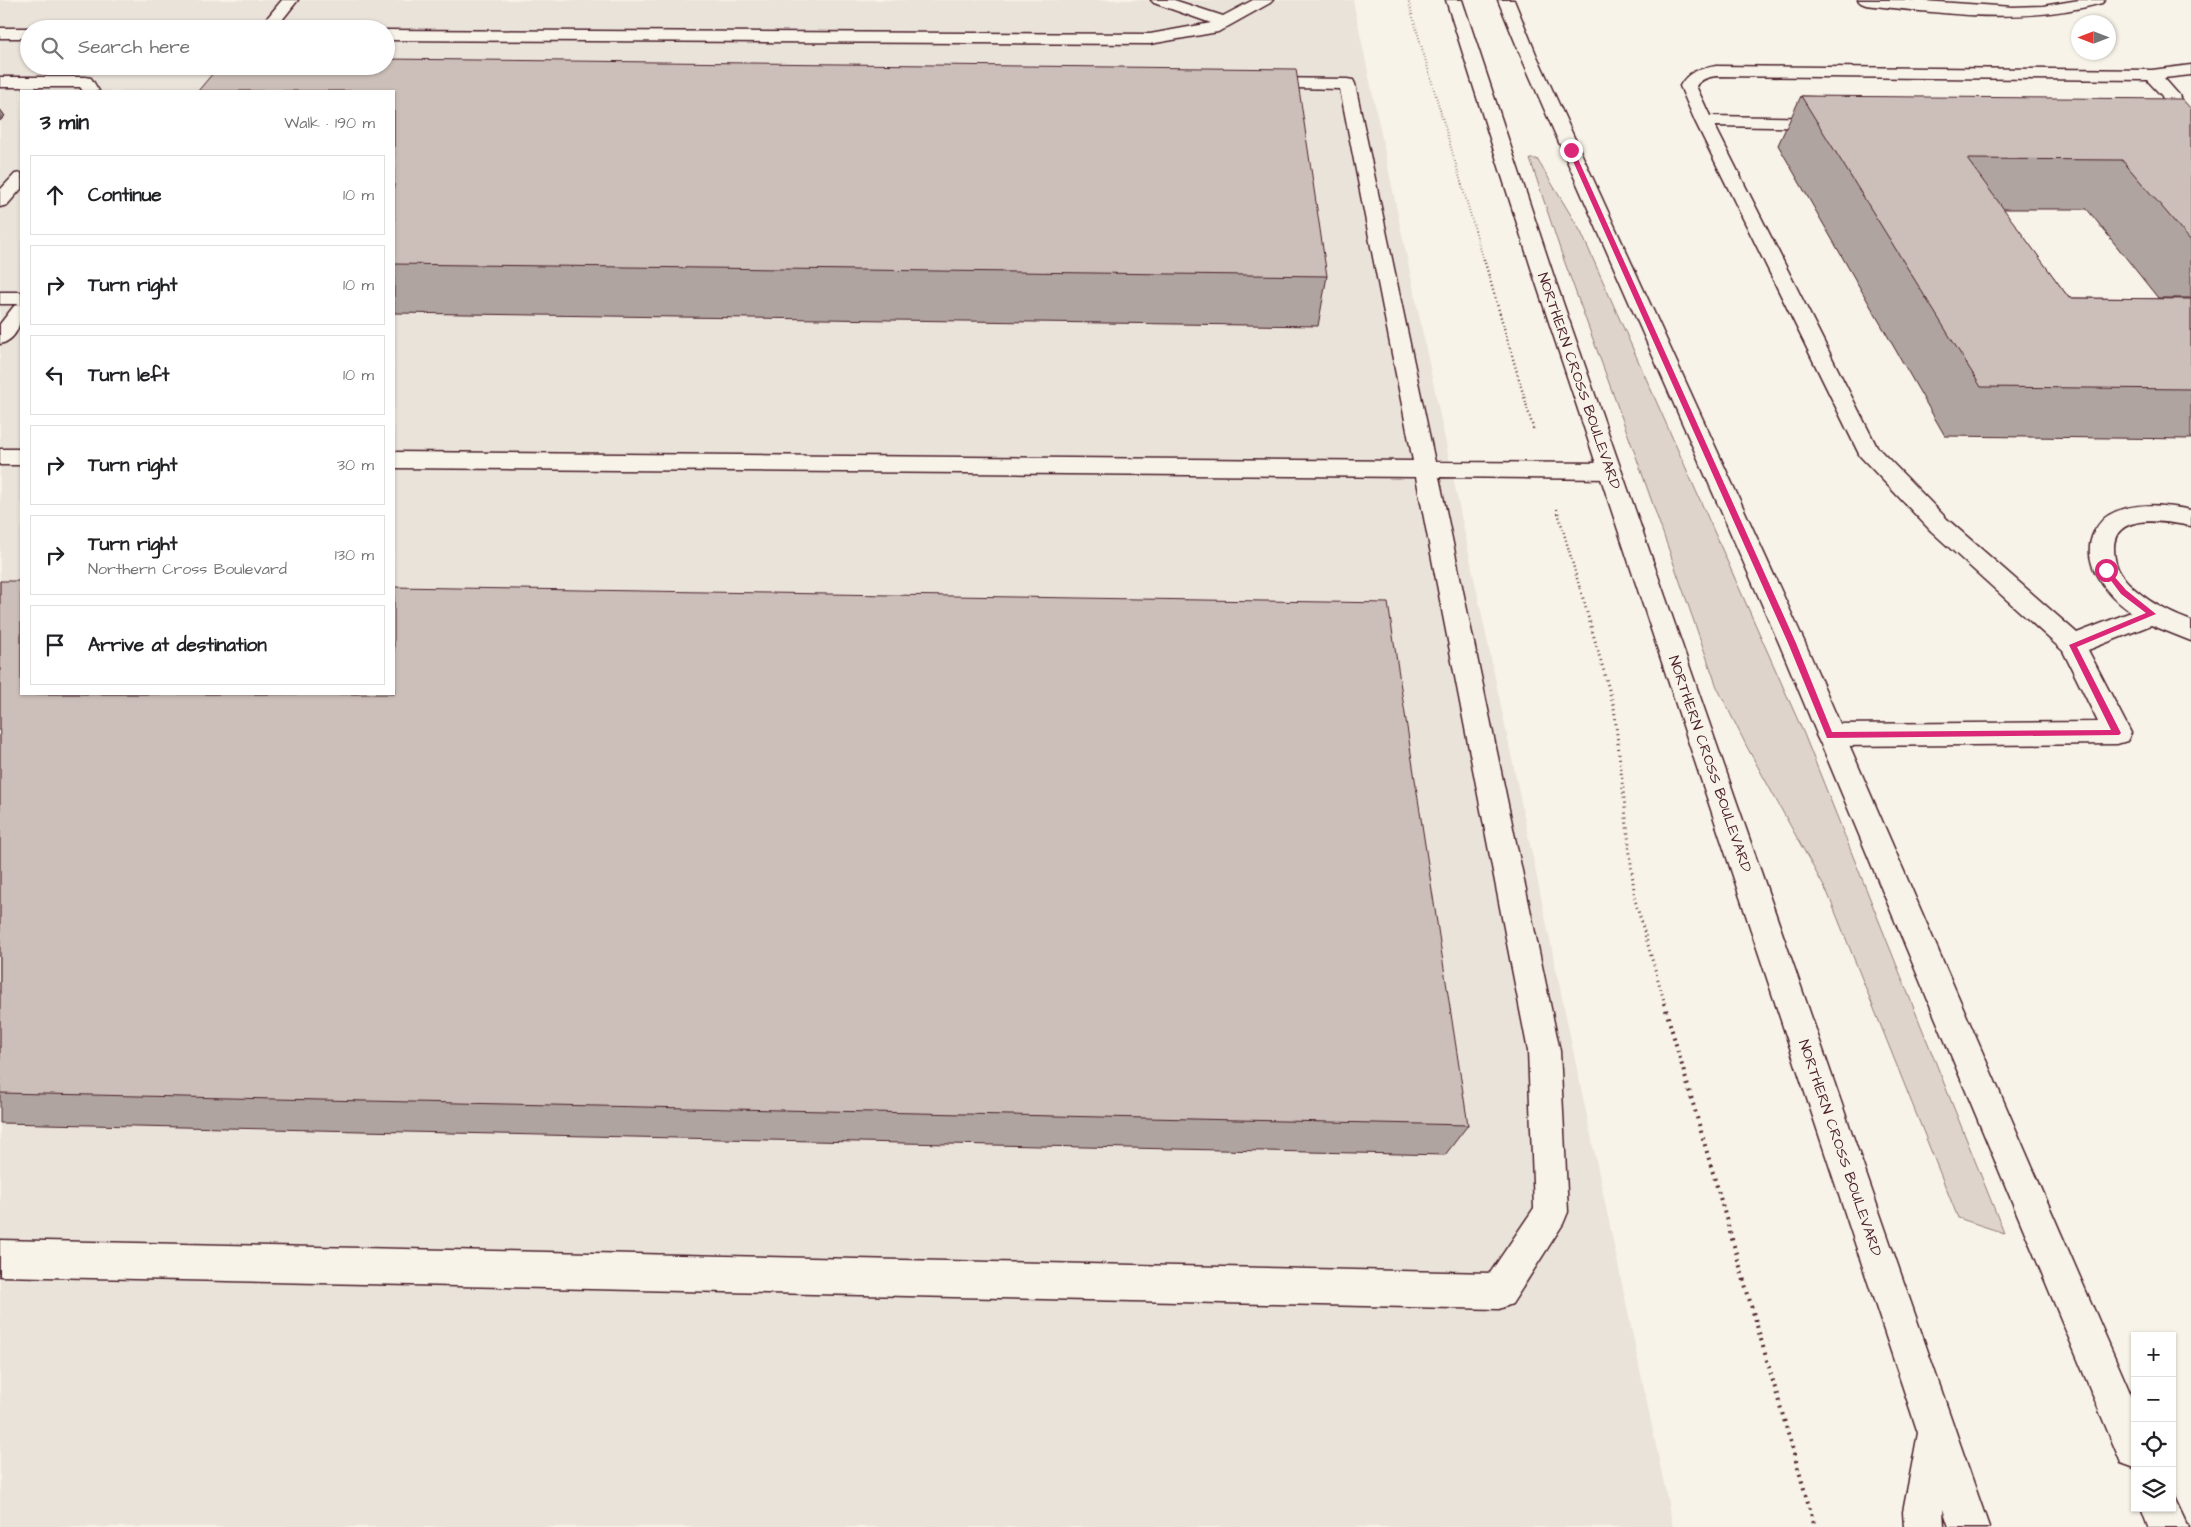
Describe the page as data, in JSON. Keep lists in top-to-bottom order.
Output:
{
  "streets": {
    "street": ["NORTHERN CROSS BOULEVARD"]
  },
  "north": "left",
  "page": {
    "search": "Search here",
    "heading": ["3 min", "Walk · 190 m"],
    "list": [
      ["Continue", "10 m"],
      ["Turn right", "10 m"],
      ["Turn left", "10 m"],
      ["Turn right", "30 m"],
      ["Turn right", "Northern Cross Boulevard", "130 m"],
      "Arrive at destination"
    ],
    "map_buttons": ["+", "−"]
  }
}
